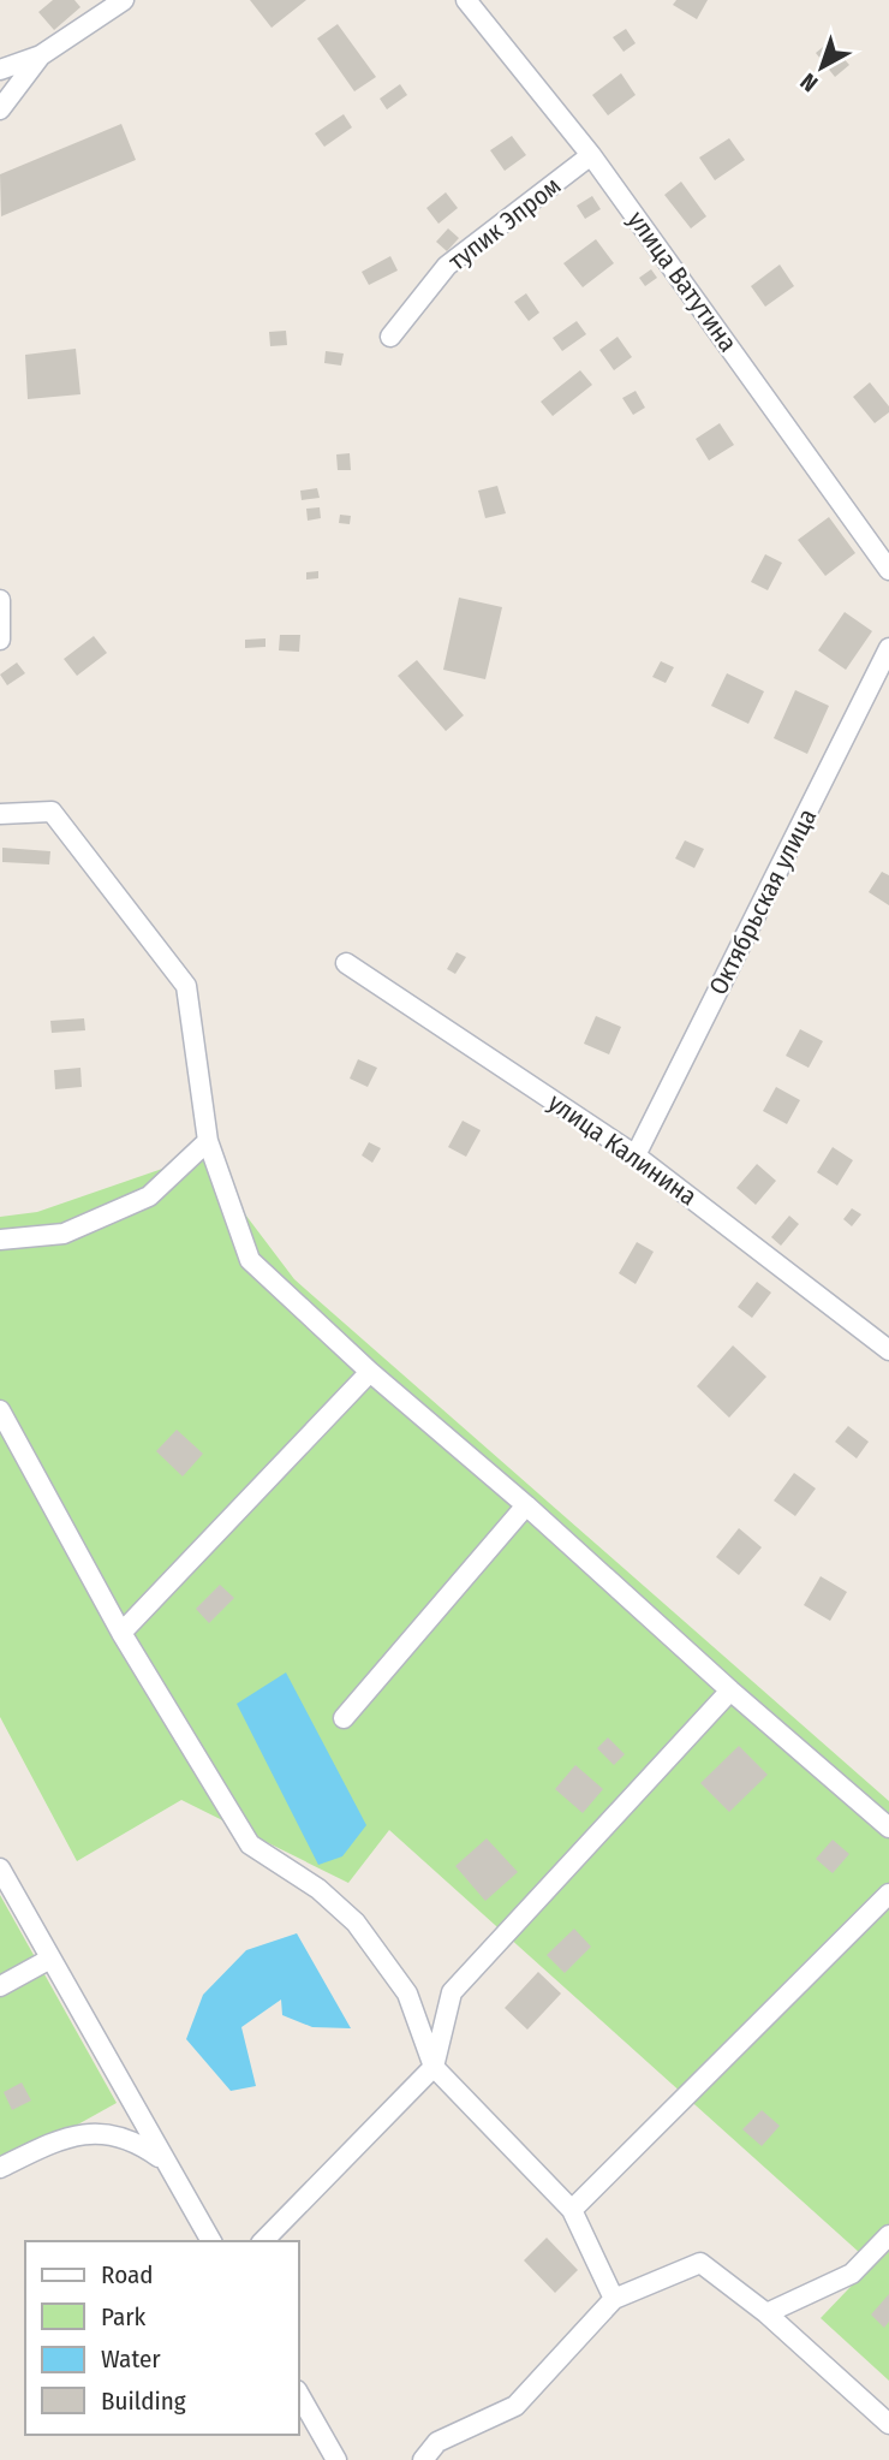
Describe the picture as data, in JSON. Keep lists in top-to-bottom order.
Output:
{
  "streets": {
    "street": [
      "тупик Эпром",
      "улица Ватутина",
      "Октябрьская улица",
      "улица Калинина"
    ]
  },
  "crossings": [
    ["тупик Эпром", "улица Ватутина"],
    ["Октябрьская улица", "улица Калинина"]
  ],
  "legend": [
    "Road",
    "Park",
    "Water",
    "Building"
  ],
  "north": "bottom left"
}
